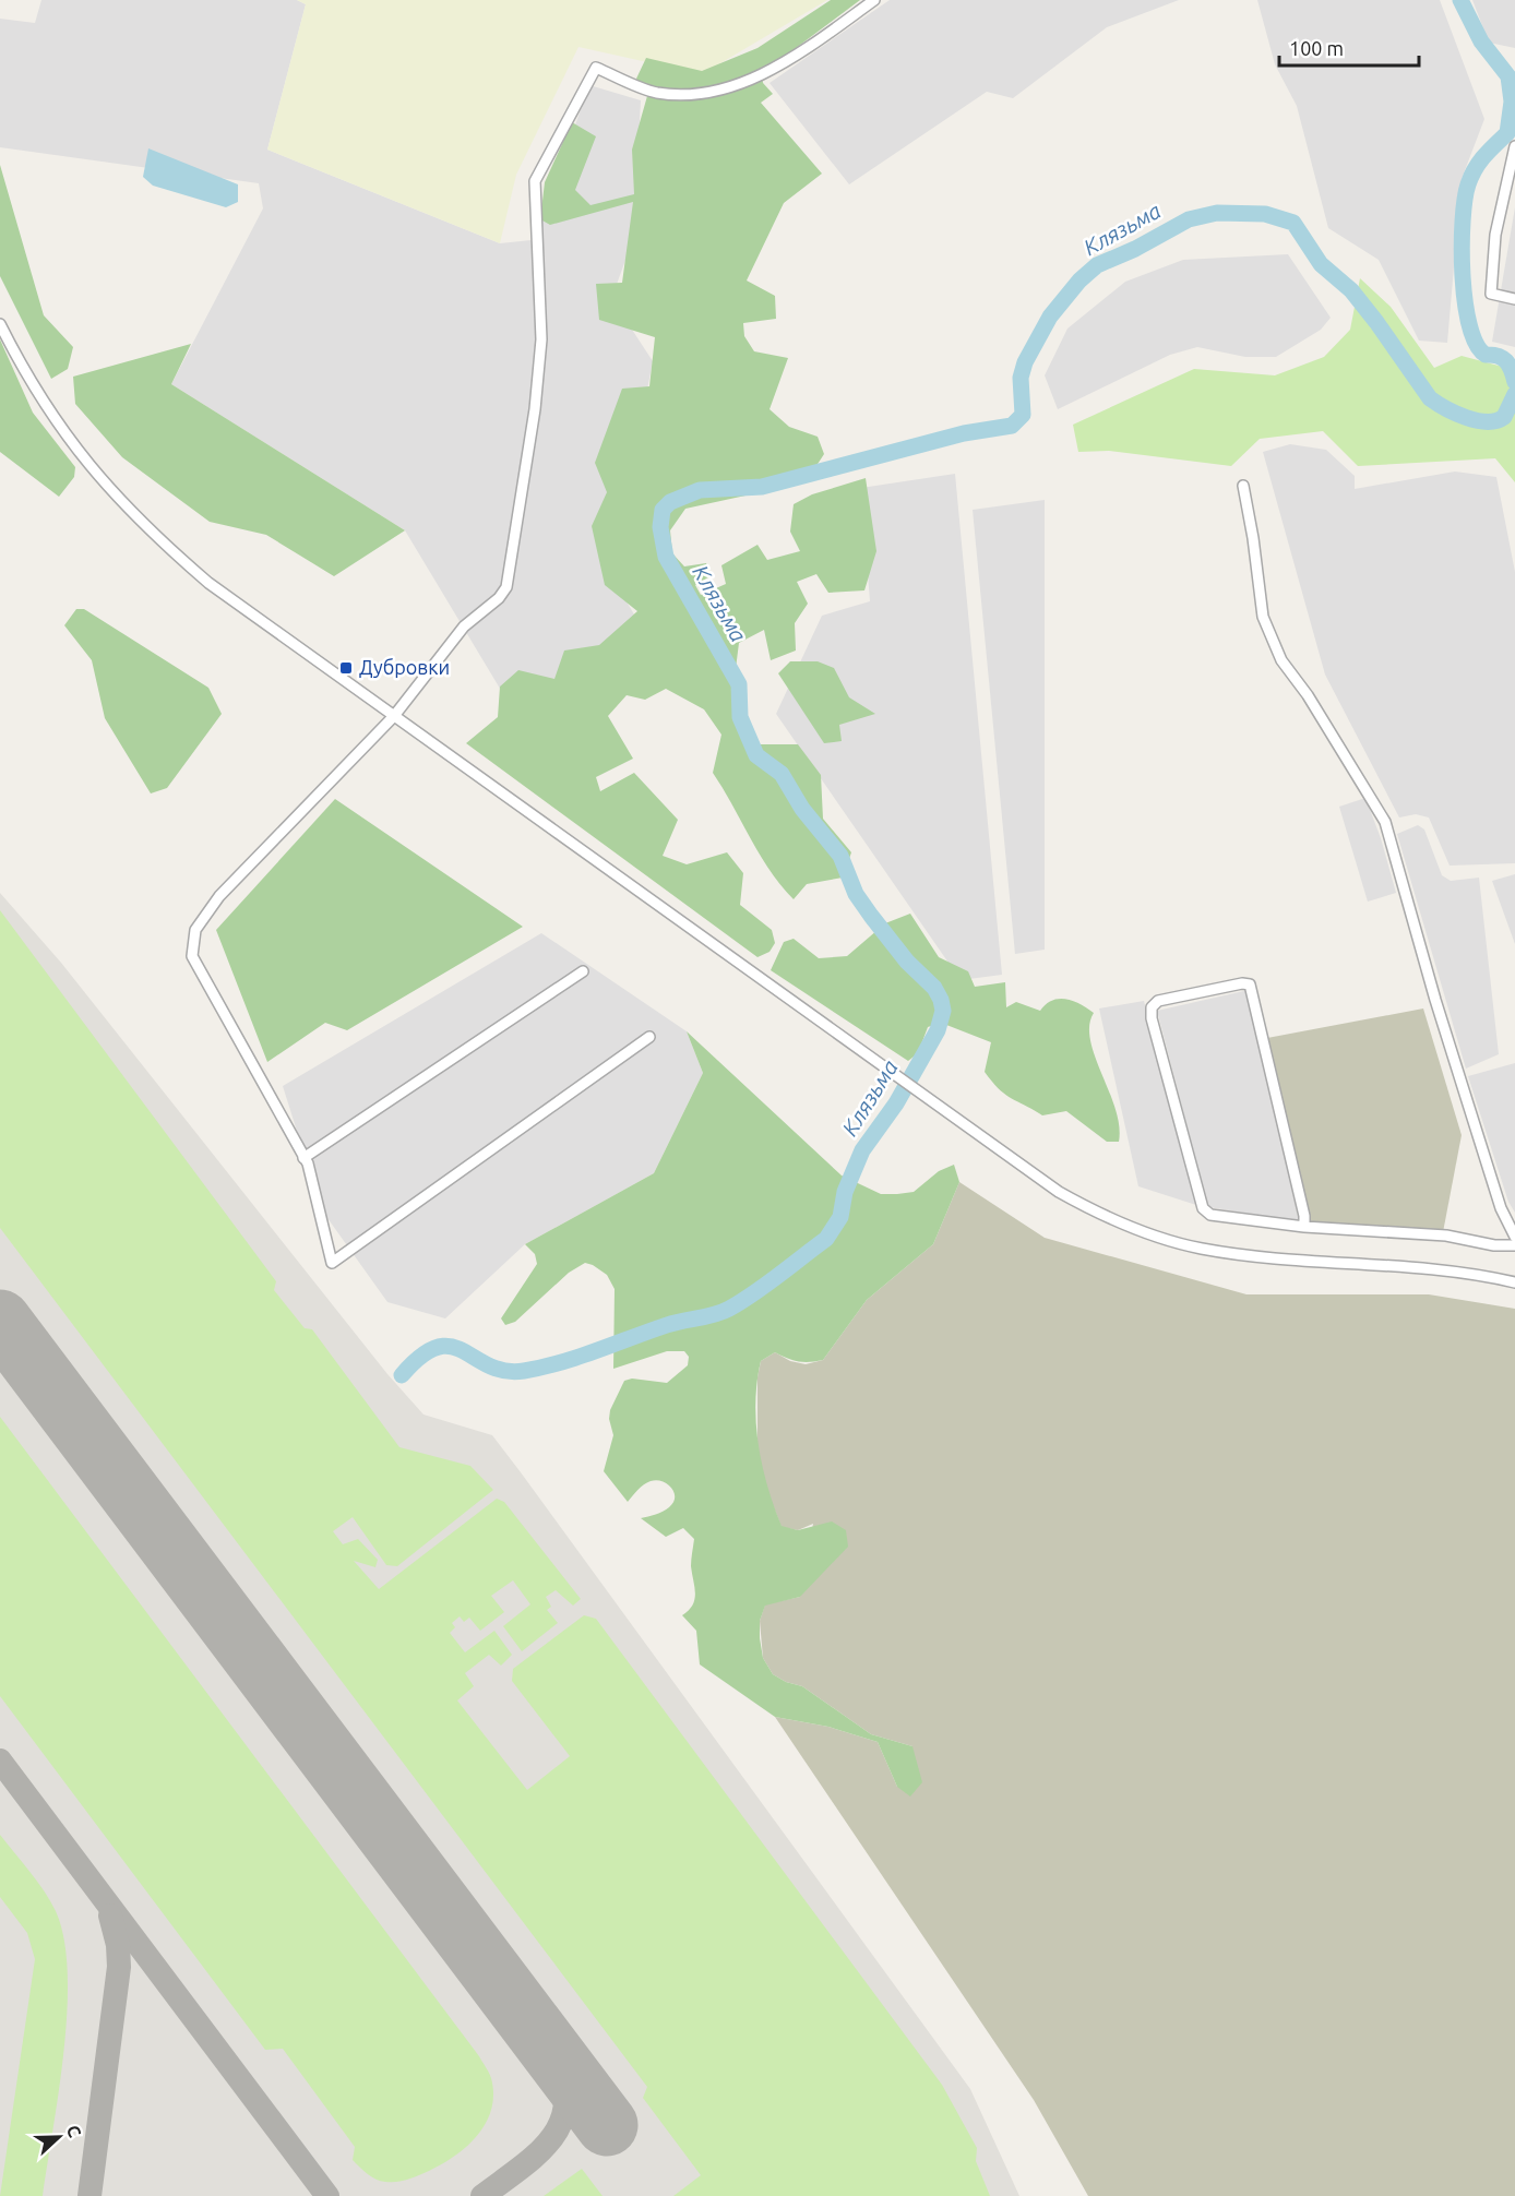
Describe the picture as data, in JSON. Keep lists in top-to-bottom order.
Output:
{
  "water": ["Клязьма"],
  "places": {
    "transit": ["Дубровки"]
  },
  "scale_bar": "100 m",
  "north": "right"
}
